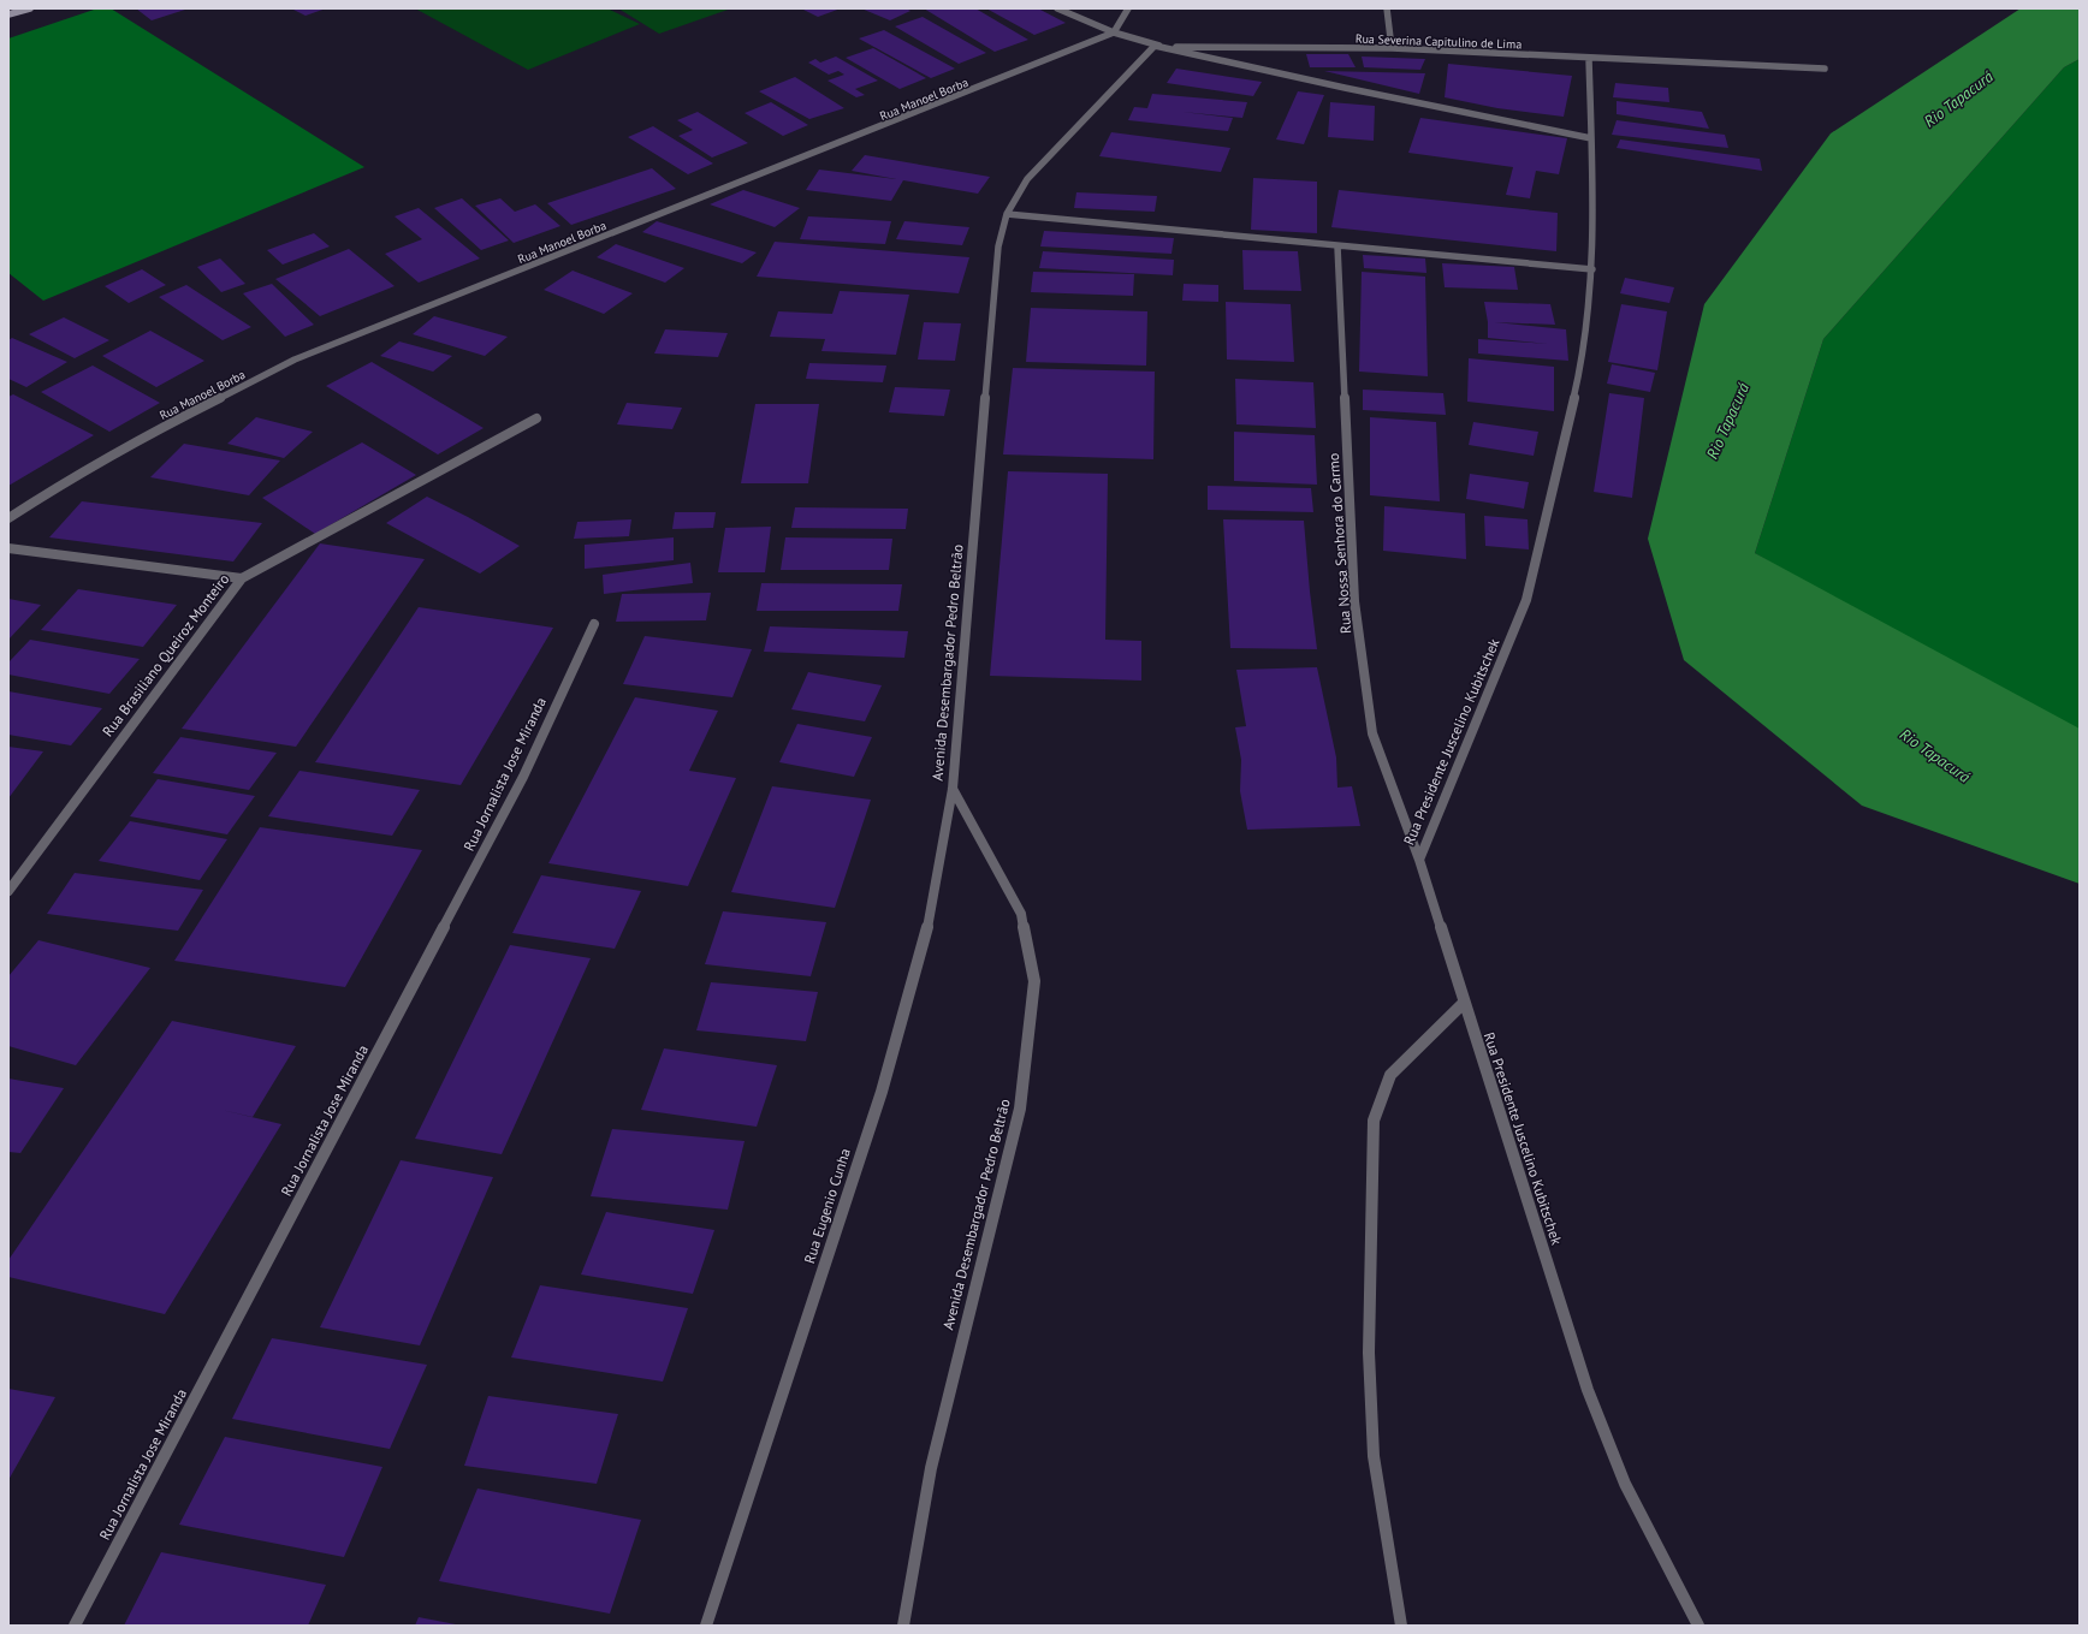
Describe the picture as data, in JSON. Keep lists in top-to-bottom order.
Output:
{
  "streets": {
    "street": [
      "Rua Severina Capitulino de Lima",
      "Rua Manoel Borba",
      "Rua Nossa Senhora do Carmo",
      "Rua Brasiliano Queiroz Monteiro",
      "Avenida Desembargador Pedro Beltrão",
      "Rua Presidente Juscelino Kubitschek",
      "Rua Jornalista Jose Miranda",
      "Rua Eugenio Cunha"
    ]
  },
  "crossings": [
    ["Rua Severina Capitulino de Lima", "Rua Manoel Borba"],
    ["Rua Severina Capitulino de Lima", "Avenida Desembargador Pedro Beltrão"],
    ["Rua Severina Capitulino de Lima", "Rua Presidente Juscelino Kubitschek"],
    ["Rua Nossa Senhora do Carmo", "Rua Presidente Juscelino Kubitschek"],
    ["Avenida Desembargador Pedro Beltrão", "Rua Eugenio Cunha"]
  ],
  "water": ["Rio Tapacurá"]
}
